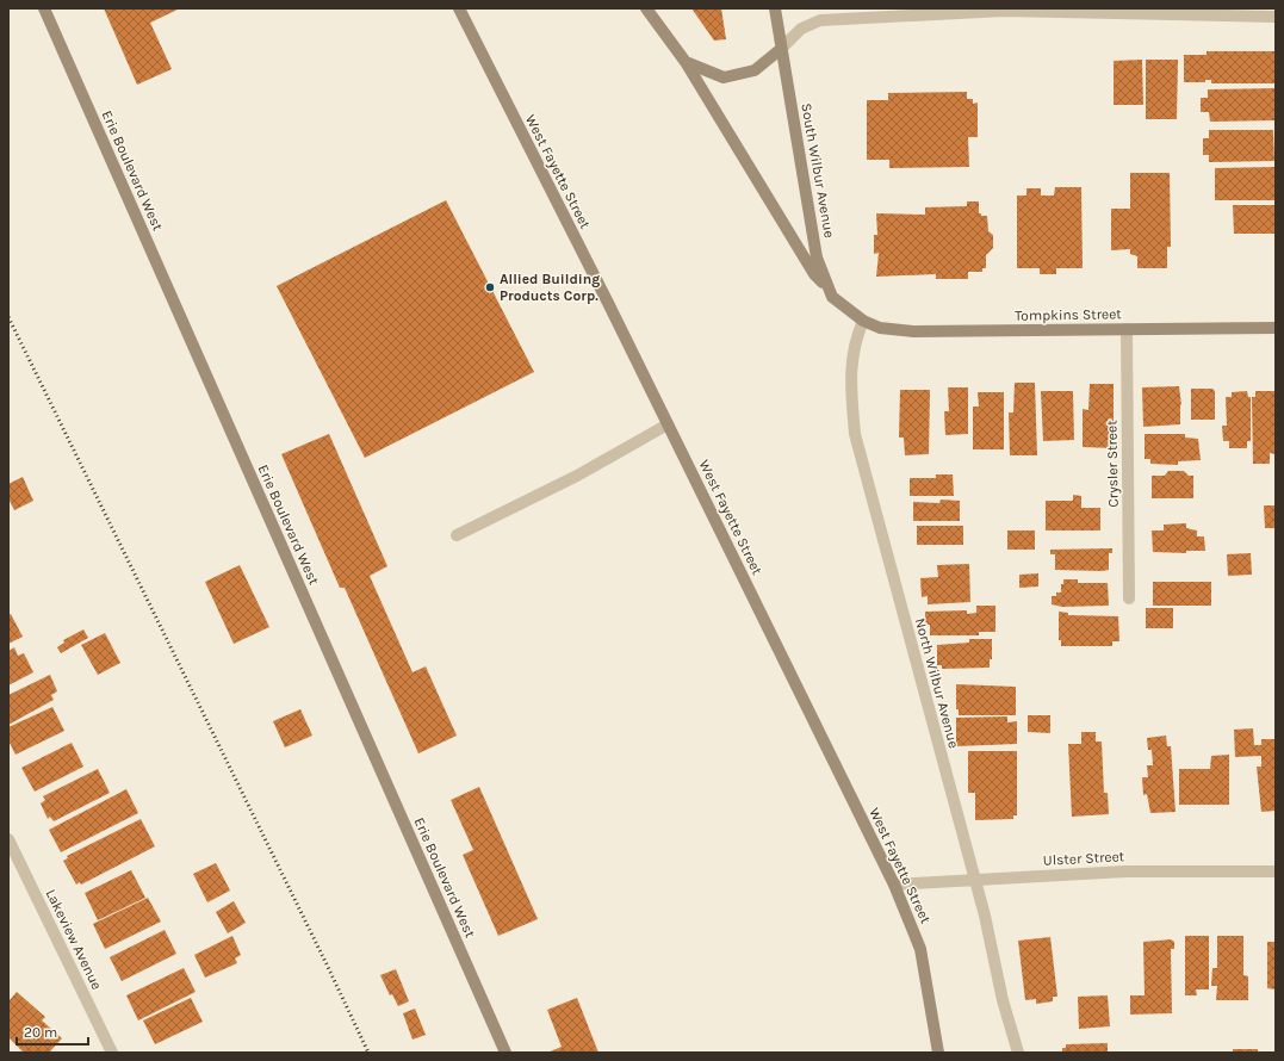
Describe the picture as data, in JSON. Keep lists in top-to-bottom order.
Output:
{
  "streets": {
    "street": [
      "Erie Boulevard West",
      "South Wilbur Avenue",
      "West Fayette Street",
      "Tompkins Street",
      "Crysler Street",
      "North Wilbur Avenue",
      "Ulster Street",
      "Lakeview Avenue"
    ]
  },
  "crossings": [
    ["South Wilbur Avenue", "Tompkins Street"],
    ["South Wilbur Avenue", "North Wilbur Avenue"],
    ["West Fayette Street", "Ulster Street"],
    ["Tompkins Street", "Crysler Street"],
    ["Tompkins Street", "North Wilbur Avenue"],
    ["North Wilbur Avenue", "Ulster Street"]
  ],
  "places": ["Allied Building Products Corp."],
  "scale_bar": "20 m"
}
